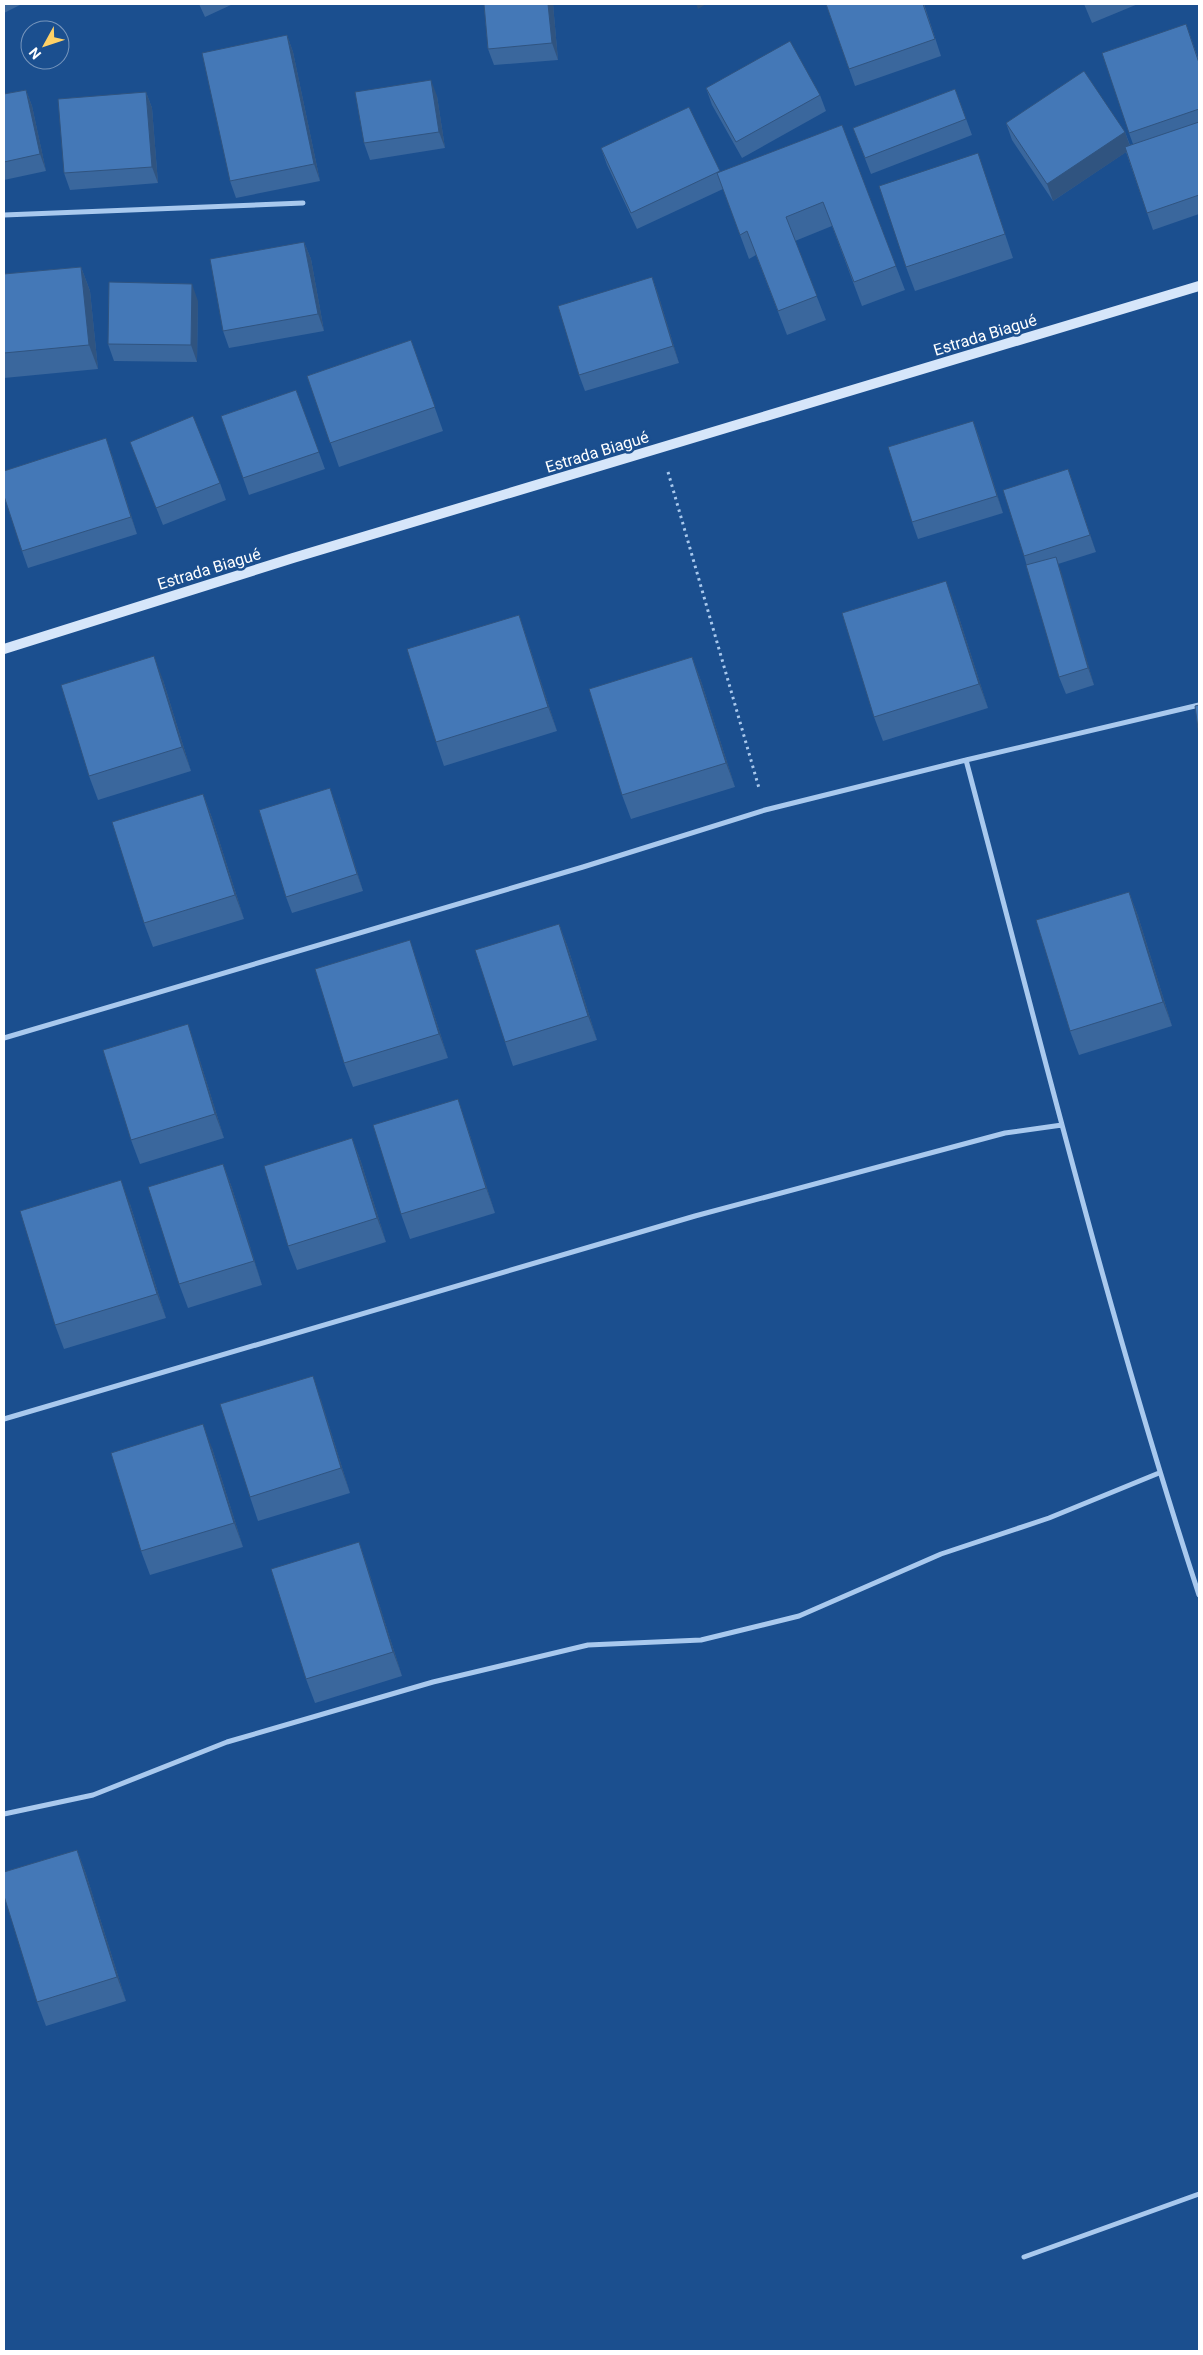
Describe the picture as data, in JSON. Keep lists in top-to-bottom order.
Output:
{
  "streets": {
    "main road": ["Estrada Biagué"]
  },
  "north": "bottom left"
}
